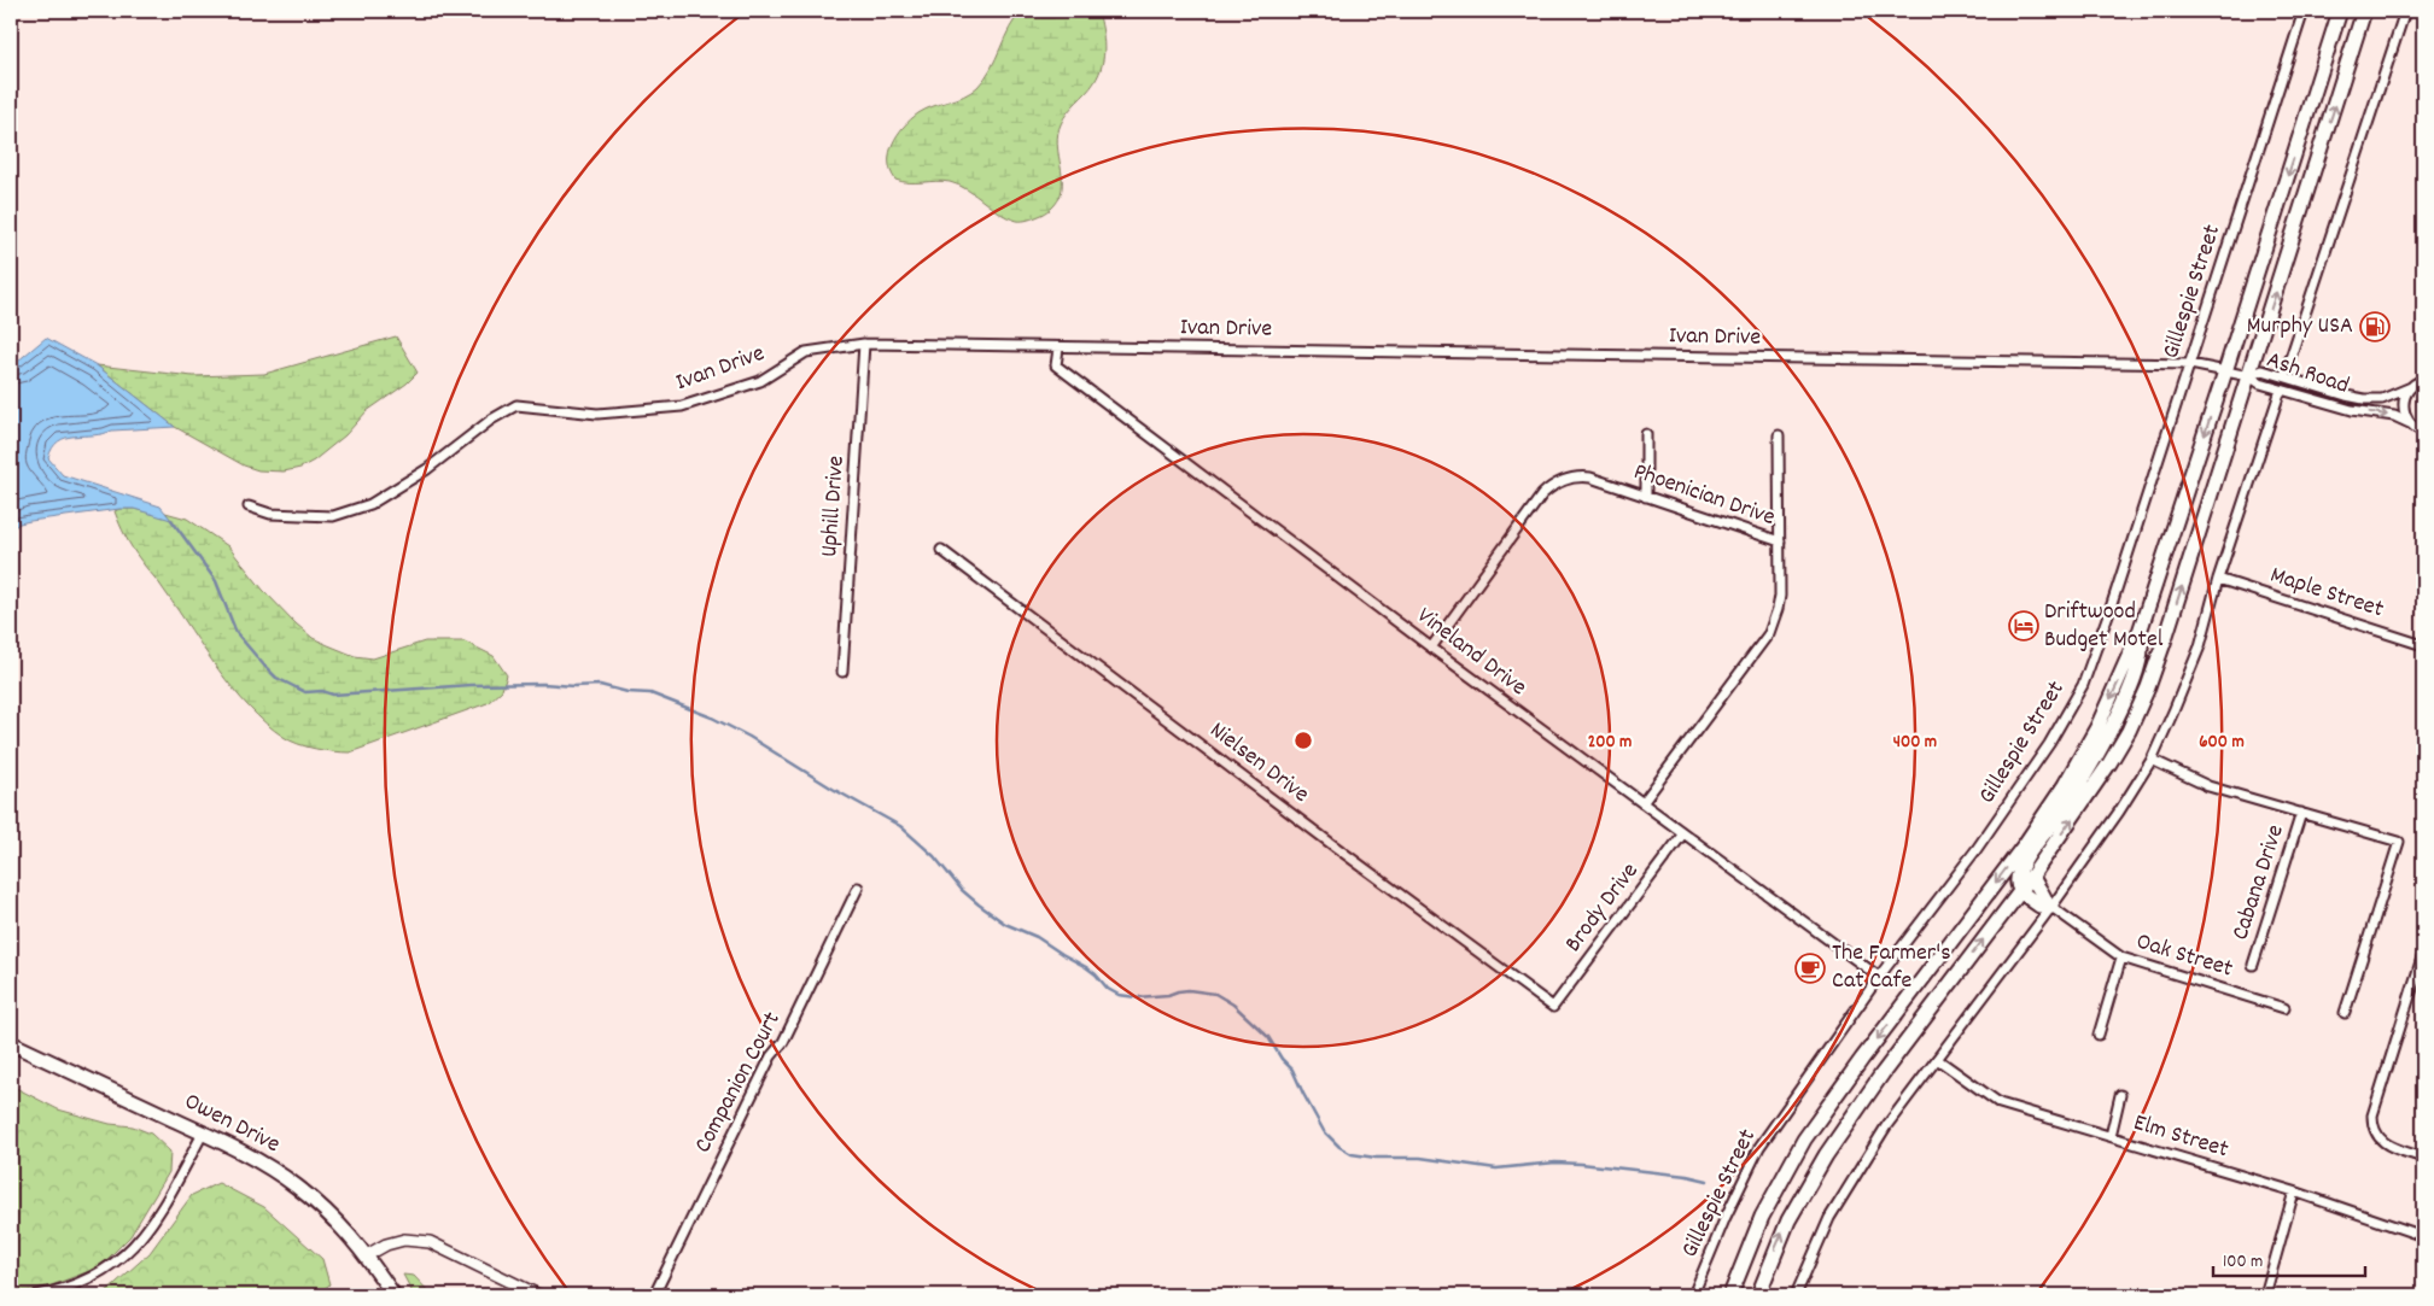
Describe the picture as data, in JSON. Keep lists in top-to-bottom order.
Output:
{
  "streets": {
    "main road": ["Owen Drive"],
    "street": [
      "Gillespie Street",
      "Ivan Drive",
      "Ash Road",
      "Phoenician Drive",
      "Uphill Drive",
      "Maple Street",
      "Vineland Drive",
      "Nielsen Drive",
      "Cabana Drive",
      "Brody Drive",
      "Oak Street",
      "Companion Court",
      "Elm Street"
    ]
  },
  "crossings": [
    ["Gillespie Street", "Ivan Drive"],
    ["Gillespie Street", "Vineland Drive"],
    ["Ivan Drive", "Ash Road"],
    ["Ivan Drive", "Uphill Drive"],
    ["Ivan Drive", "Vineland Drive"],
    ["Phoenician Drive", "Vineland Drive"],
    ["Vineland Drive", "Brody Drive"],
    ["Nielsen Drive", "Brody Drive"]
  ],
  "places": {
    "fuel station": ["Murphy USA"],
    "hotel": ["Driftwood Budget Motel"],
    "cafe": ["The Farmer's Cat Cafe"]
  },
  "scale_bar": "100 m",
  "rings": ["200 m", "400 m", "600 m"]
}
